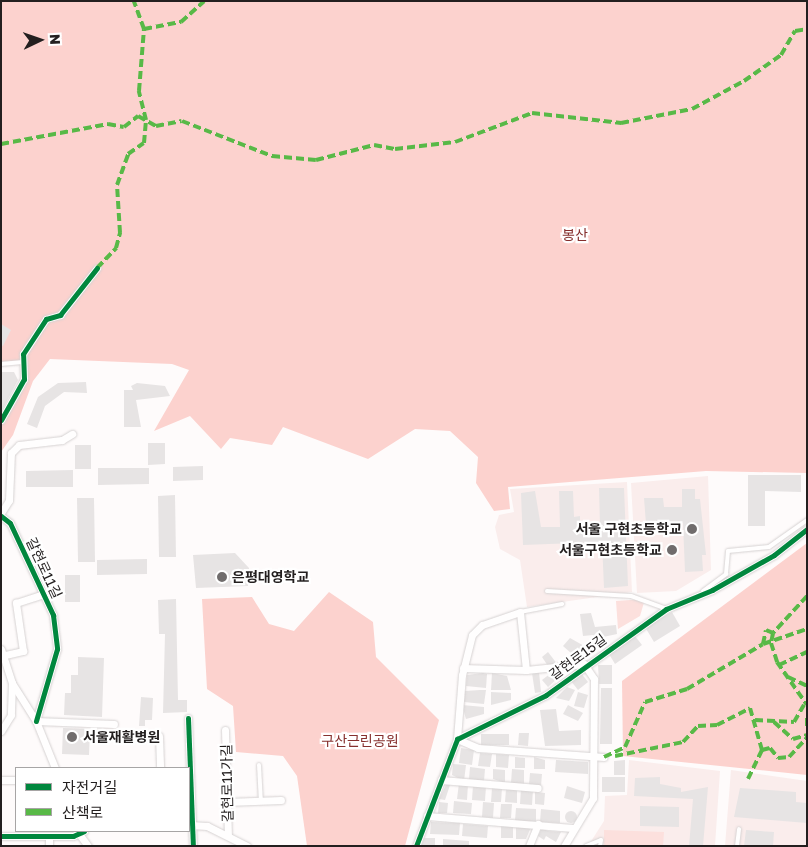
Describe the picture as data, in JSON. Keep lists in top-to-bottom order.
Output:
{
  "streets": {
    "street": ["갈현로11길", "갈현로15길", "갈현로11가길"]
  },
  "parks": ["봉산", "구산근린공원"],
  "places": [
    "서울 구현초등학교",
    "서울구현초등학교",
    "은평대영학교",
    "서울재활병원"
  ],
  "legend": ["자전거길", "산책로"],
  "north": "right"
}
